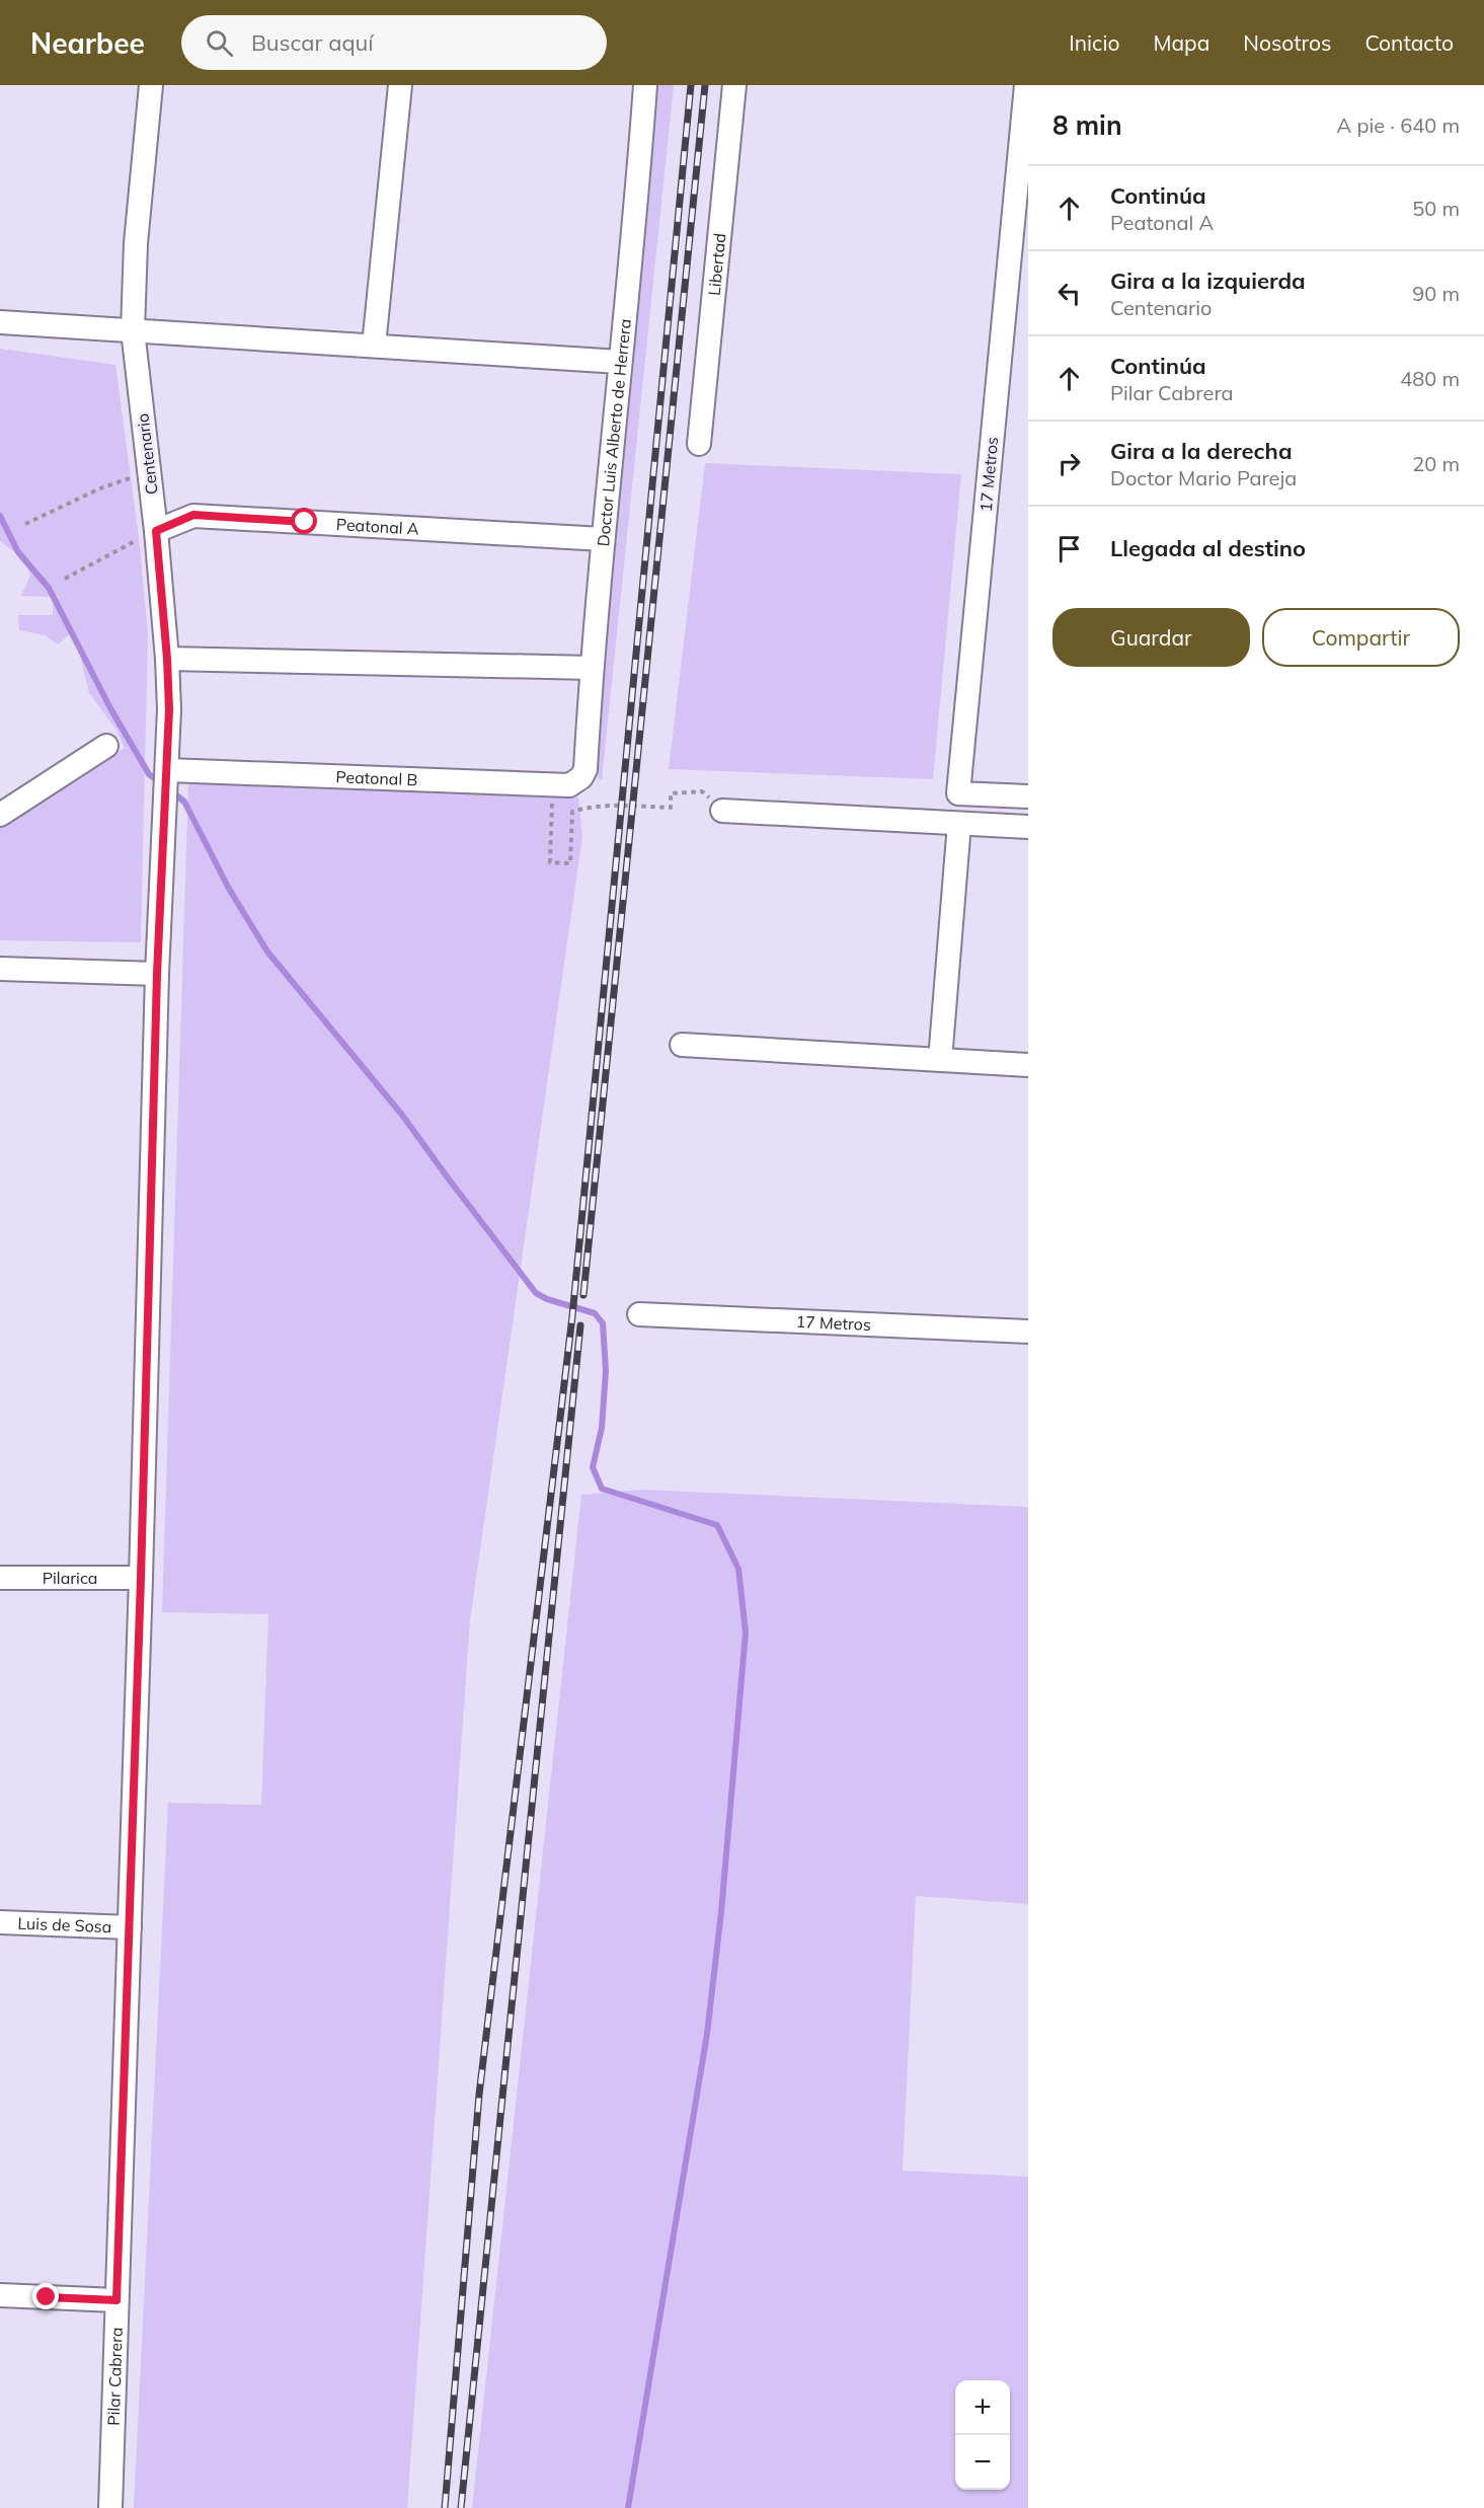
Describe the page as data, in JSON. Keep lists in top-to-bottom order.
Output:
{
  "streets": {
    "street": [
      "Libertad",
      "Doctor Luis Alberto de Herrera",
      "Centenario",
      "17 Metros",
      "Peatonal A",
      "Peatonal B",
      "Pilarica",
      "Luis de Sosa",
      "Pilar Cabrera"
    ]
  },
  "crossings": [
    ["Doctor Luis Alberto de Herrera", "Peatonal A"],
    ["Doctor Luis Alberto de Herrera", "Peatonal B"],
    ["Centenario", "Peatonal A"],
    ["Centenario", "Peatonal B"],
    ["Centenario", "Pilar Cabrera"],
    ["Pilarica", "Pilar Cabrera"],
    ["Luis de Sosa", "Pilar Cabrera"]
  ],
  "page": {
    "header": "Nearbee",
    "search": "Buscar aquí",
    "nav": [
      "Inicio",
      "Mapa",
      "Nosotros",
      "Contacto"
    ],
    "heading": ["8 min", "A pie · 640 m"],
    "list": [
      ["Continúa", "Peatonal A", "50 m"],
      ["Gira a la izquierda", "Centenario", "90 m"],
      ["Continúa", "Pilar Cabrera", "480 m"],
      ["Gira a la derecha", "Doctor Mario Pareja", "20 m"],
      "Llegada al destino"
    ],
    "buttons": ["Guardar", "Compartir"],
    "map_buttons": ["+", "−"]
  }
}
